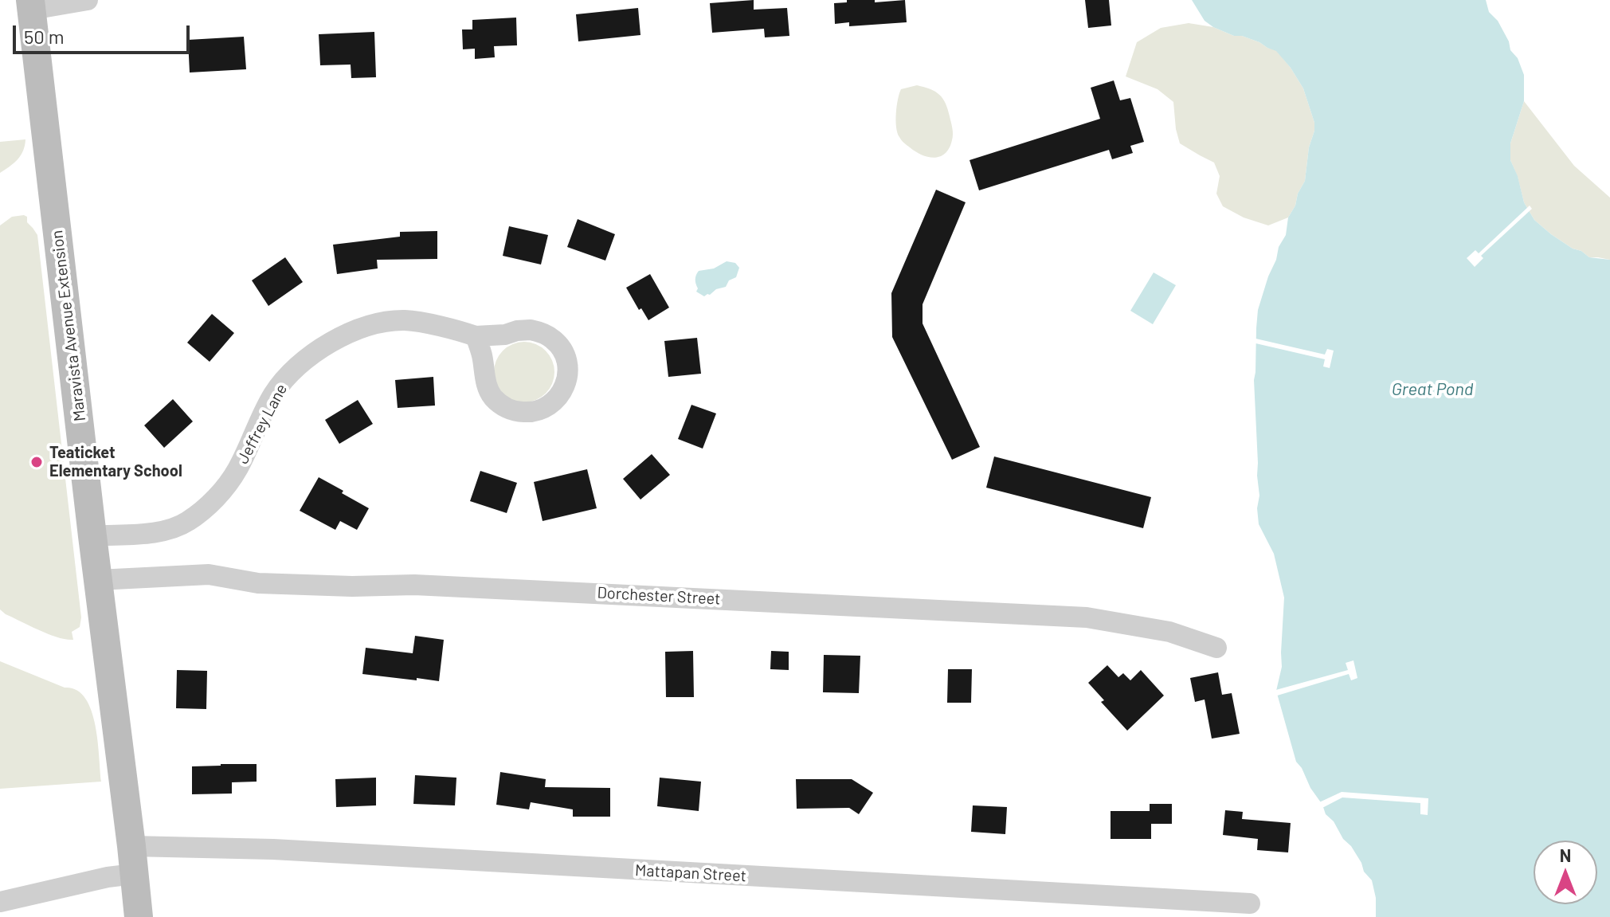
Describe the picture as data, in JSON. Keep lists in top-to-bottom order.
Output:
{
  "streets": {
    "main road": ["Maravista Avenue Extension"],
    "street": ["Jeffrey Lane", "Dorchester Street", "Mattapan Street"]
  },
  "crossings": [
    ["Maravista Avenue Extension", "Jeffrey Lane"],
    ["Maravista Avenue Extension", "Dorchester Street"],
    ["Maravista Avenue Extension", "Mattapan Street"]
  ],
  "water": ["Great Pond"],
  "places": ["Teaticket Elementary School"],
  "scale_bar": "50 m",
  "north": "top"
}
